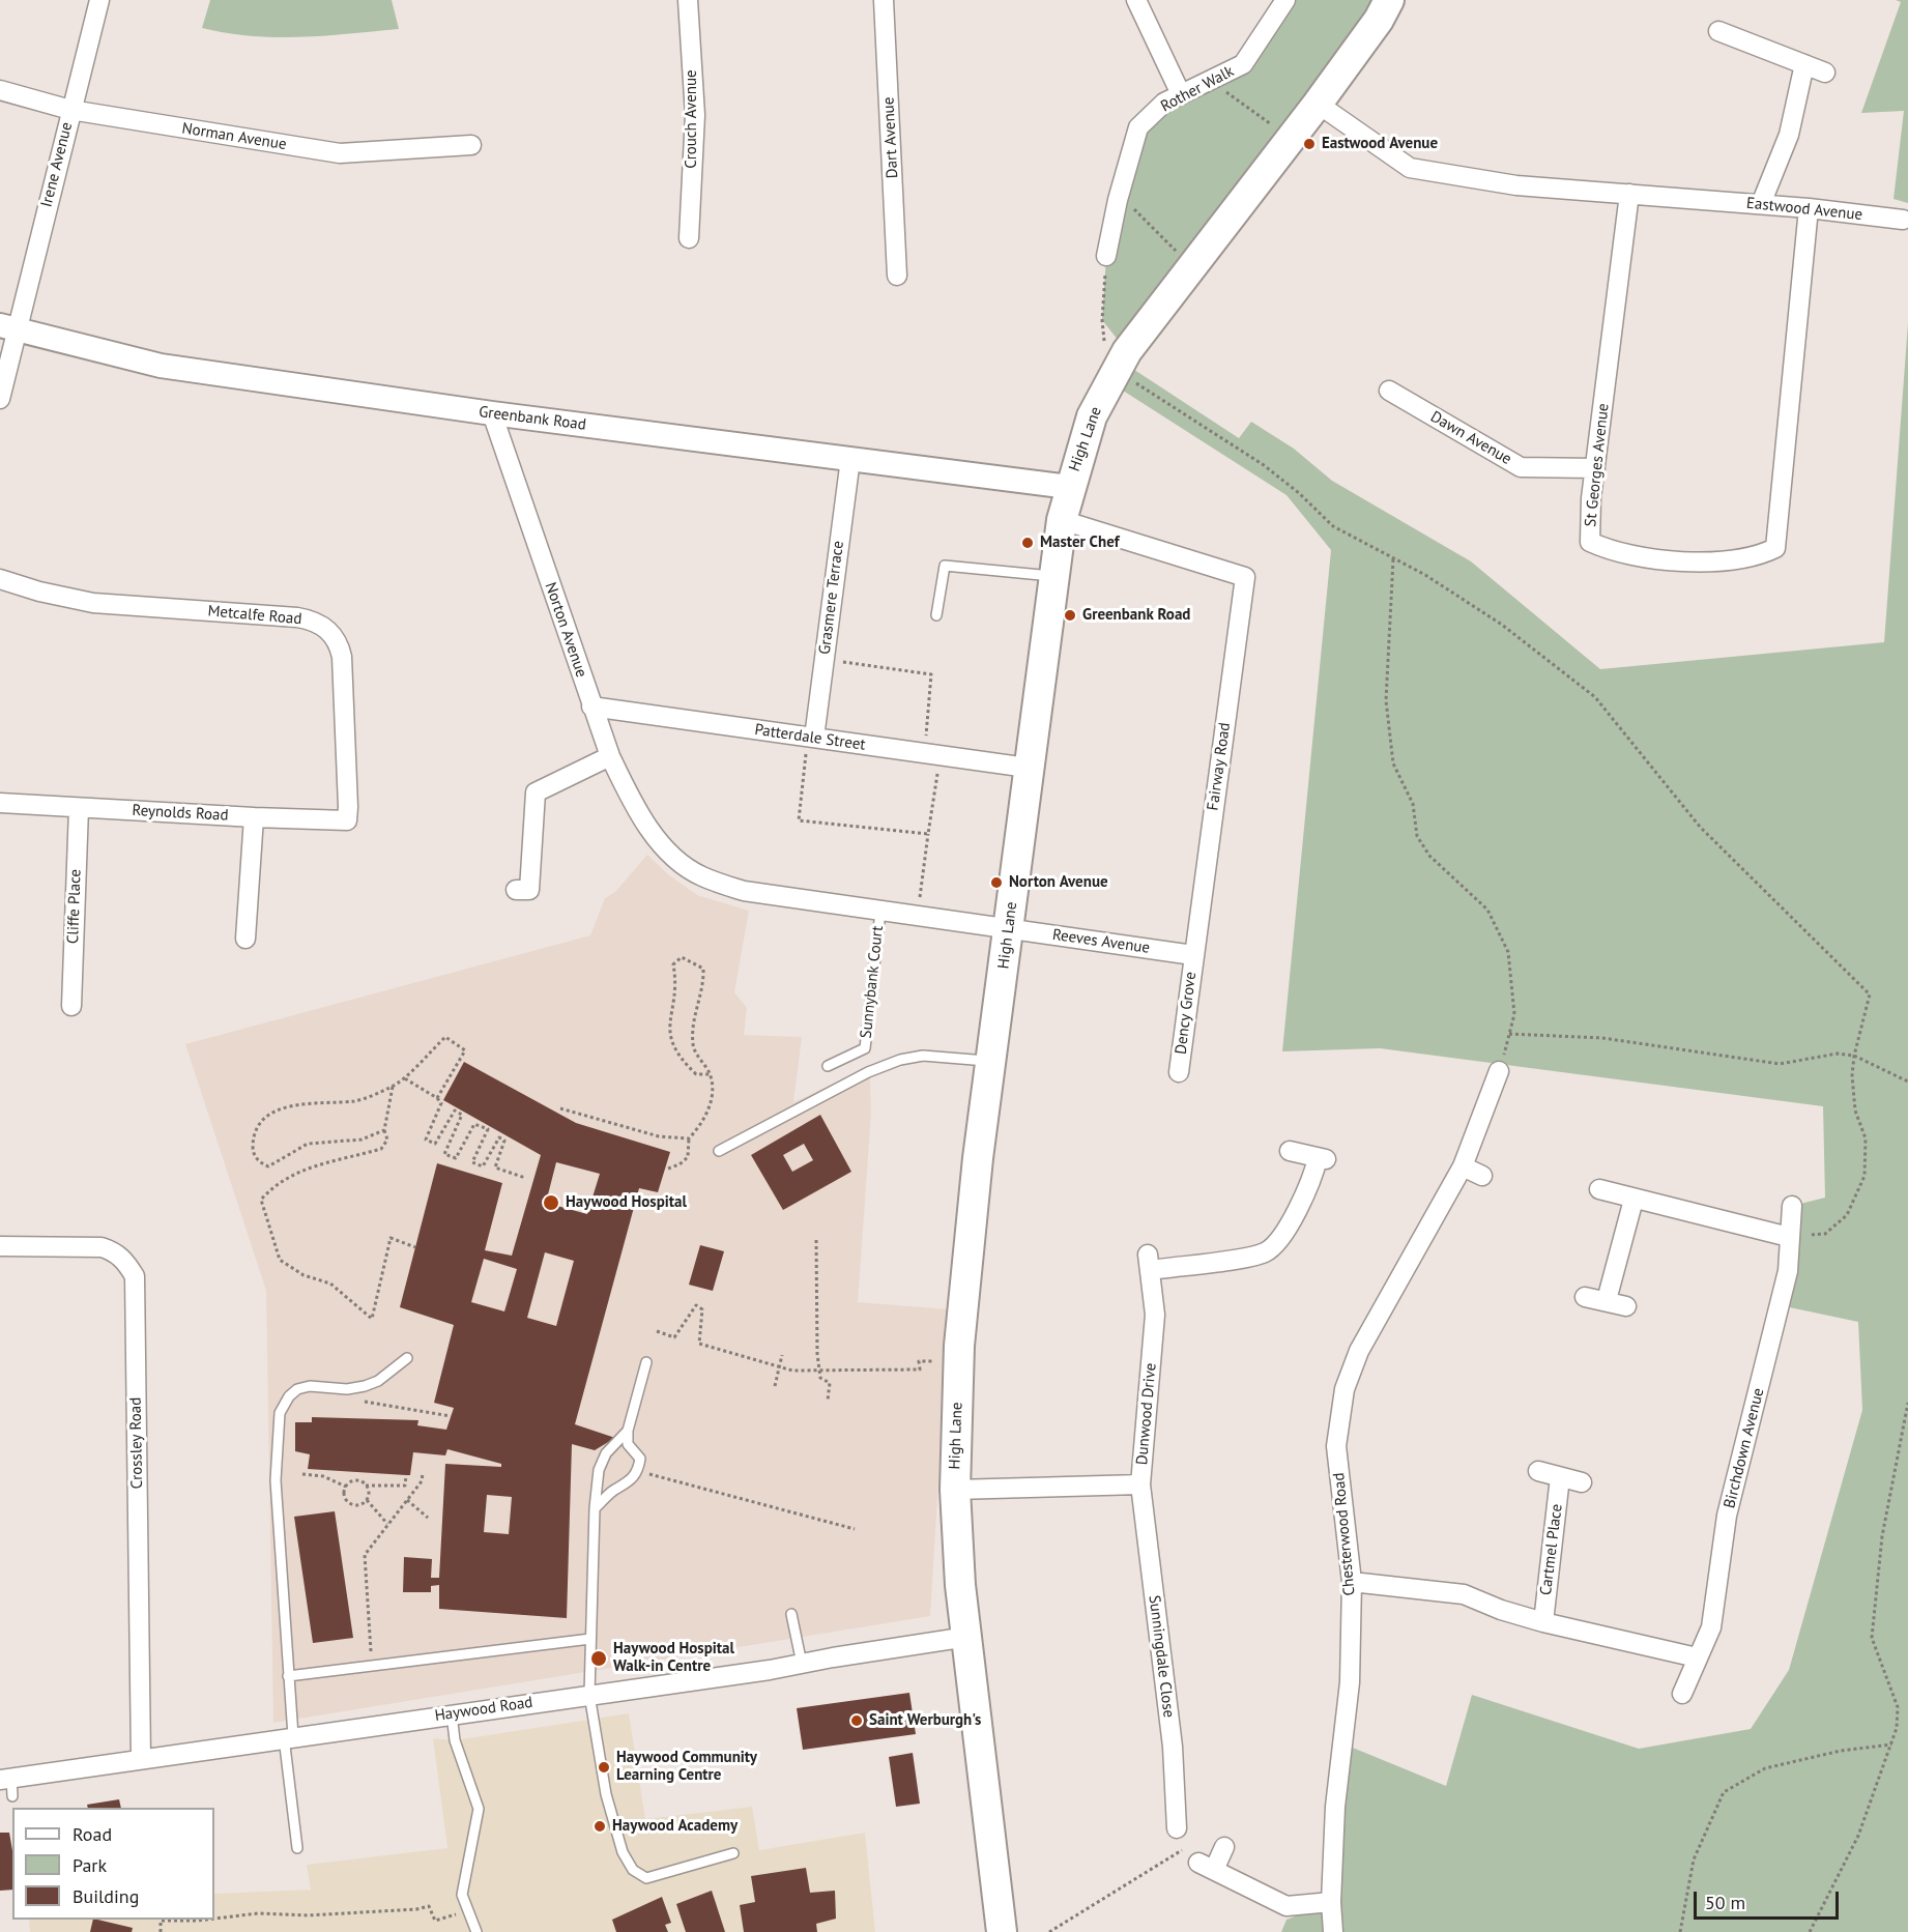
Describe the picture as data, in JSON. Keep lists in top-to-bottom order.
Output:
{
  "streets": {
    "main road": ["High Lane"],
    "street": [
      "Rother Walk",
      "Crouch Avenue",
      "Norman Avenue",
      "Dart Avenue",
      "Irene Avenue",
      "Eastwood Avenue",
      "Greenbank Road",
      "Dawn Avenue",
      "St Georges Avenue",
      "Grasmere Terrace",
      "Metcalfe Road",
      "Norton Avenue",
      "Patterdale Street",
      "Fairway Road",
      "Reynolds Road",
      "Cliffe Place",
      "Reeves Avenue",
      "Dency Grove",
      "Dunwood Drive",
      "Crossley Road",
      "Birchdown Avenue",
      "Chesterwood Road",
      "Cartmel Place",
      "Sunningdale Close",
      "Haywood Road"
    ],
    "lane": ["Sunnybank Court"]
  },
  "crossings": [
    ["Norman Avenue", "Irene Avenue"],
    ["Irene Avenue", "Greenbank Road"],
    ["Eastwood Avenue", "High Lane"],
    ["Eastwood Avenue", "St Georges Avenue"],
    ["Greenbank Road", "High Lane"],
    ["Greenbank Road", "Grasmere Terrace"],
    ["Greenbank Road", "Norton Avenue"],
    ["Dawn Avenue", "St Georges Avenue"],
    ["High Lane", "Norton Avenue"],
    ["High Lane", "Patterdale Street"],
    ["High Lane", "Fairway Road"],
    ["High Lane", "Reeves Avenue"],
    ["High Lane", "Dunwood Drive"],
    ["High Lane", "Haywood Road"],
    ["Grasmere Terrace", "Patterdale Street"],
    ["Metcalfe Road", "Reynolds Road"],
    ["Norton Avenue", "Patterdale Street"],
    ["Norton Avenue", "Reeves Avenue"],
    ["Norton Avenue", "Sunnybank Court"],
    ["Fairway Road", "Reeves Avenue"],
    ["Fairway Road", "Dency Grove"],
    ["Reynolds Road", "Cliffe Place"],
    ["Reeves Avenue", "Dency Grove"],
    ["Dunwood Drive", "Sunningdale Close"],
    ["Crossley Road", "Haywood Road"]
  ],
  "places": [
    "Eastwood Avenue",
    "Master Chef",
    "Greenbank Road",
    "Norton Avenue",
    "Haywood Hospital",
    "Haywood Hospital Walk-in Centre",
    "Saint Werburgh's",
    "Haywood Community Learning Centre",
    "Haywood Academy"
  ],
  "legend": ["Road", "Park", "Building"],
  "scale_bar": "50 m"
}
